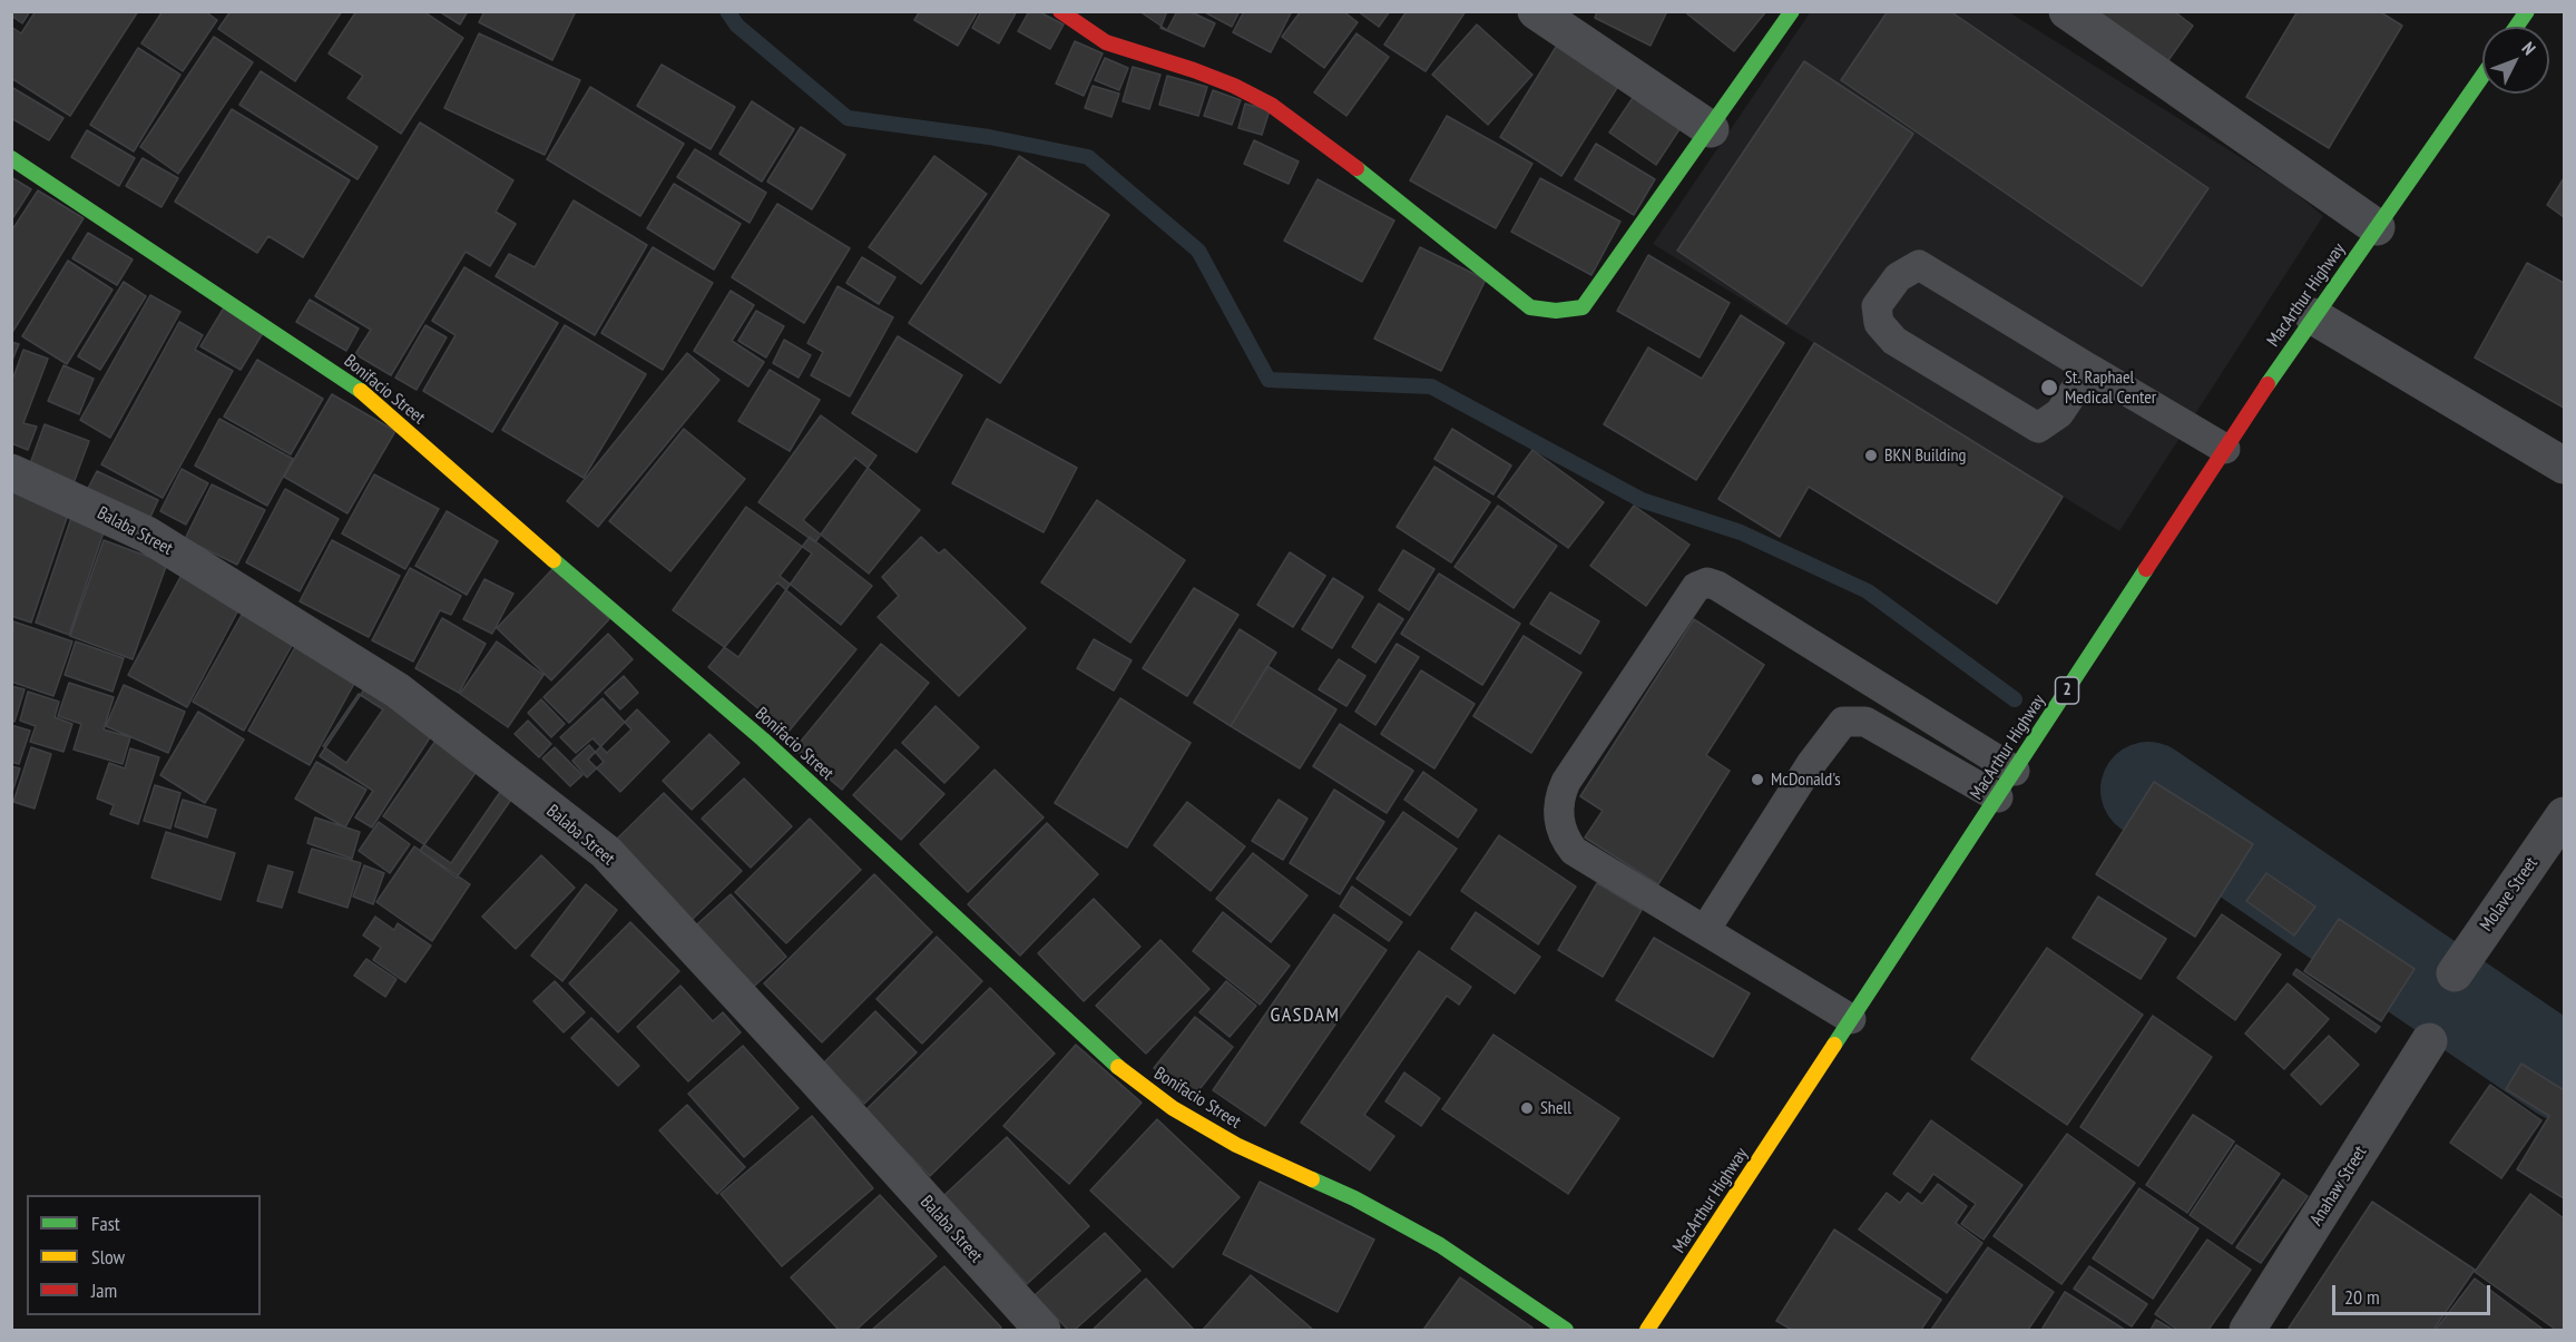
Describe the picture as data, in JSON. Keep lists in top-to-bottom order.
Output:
{
  "streets": {
    "main road": ["MacArthur Highway", "Bonifacio Street", "2"],
    "street": ["Balaba Street", "Molave Street", "Anahaw Street"]
  },
  "districts": ["GASDAM"],
  "places": [
    "St. Raphael Medical Center",
    "BKN Building",
    "McDonald's",
    "Shell"
  ],
  "legend": ["Fast", "Slow", "Jam"],
  "scale_bar": "20 m",
  "north": "top right"
}
